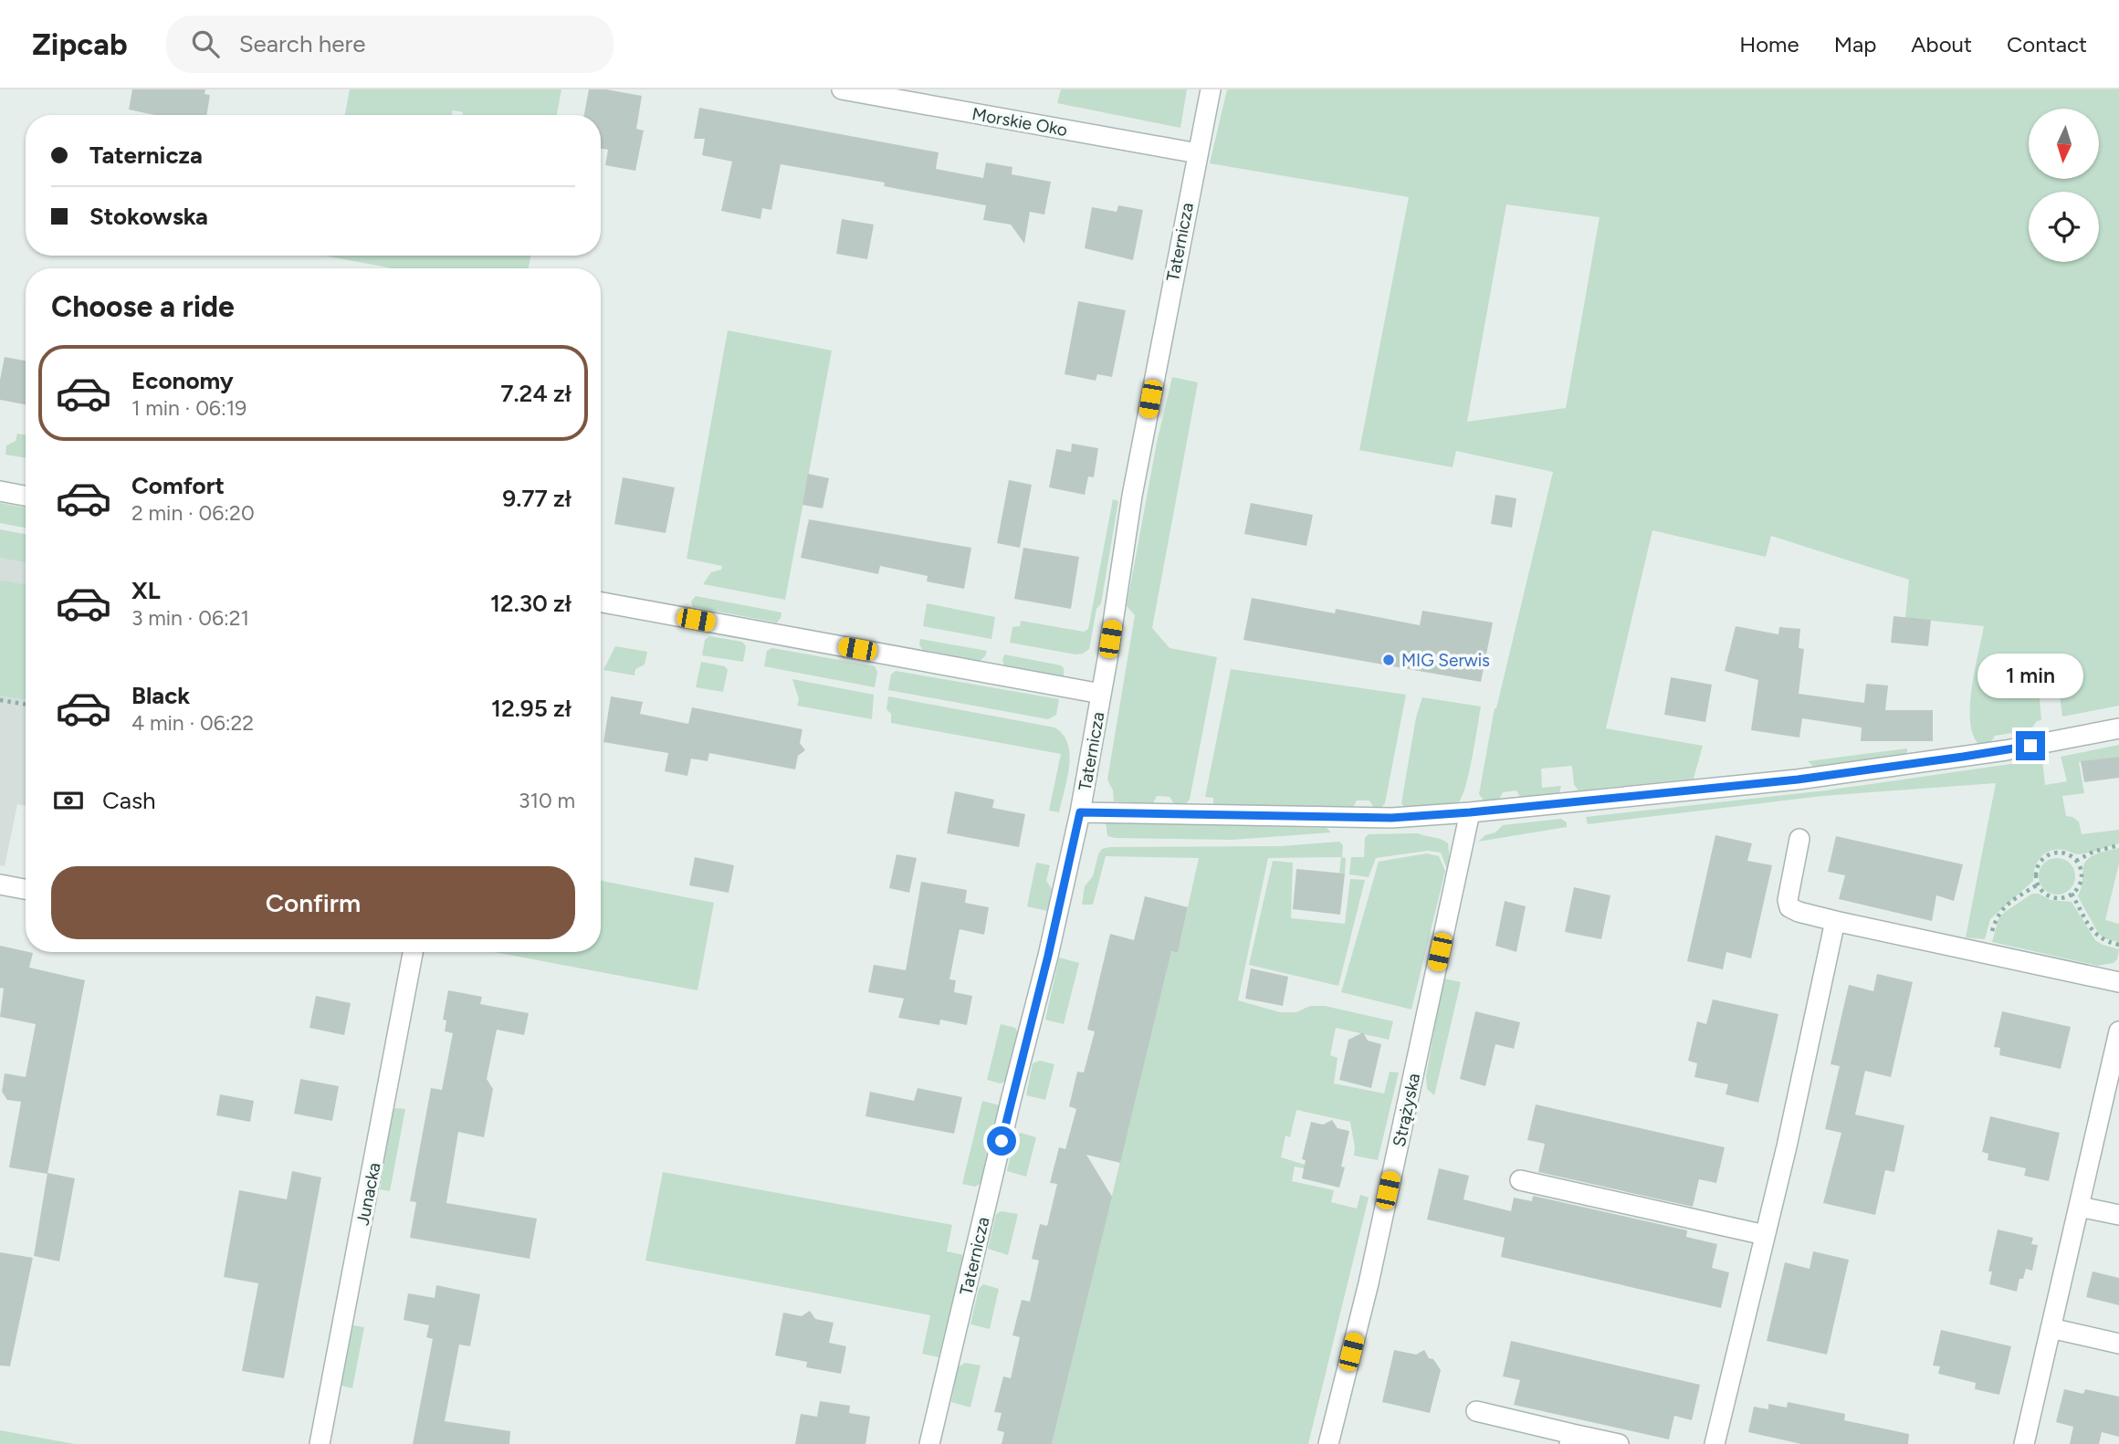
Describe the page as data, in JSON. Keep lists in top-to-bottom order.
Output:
{
  "streets": {
    "street": [
      "Morskie Oko",
      "Taternicza",
      "Strążyska",
      "Junacka"
    ]
  },
  "crossings": [
    ["Morskie Oko", "Taternicza"]
  ],
  "places": ["MIG Serwis"],
  "north": "bottom",
  "page": {
    "header": "Zipcab",
    "search": "Search here",
    "nav": [
      "Home",
      "Map",
      "About",
      "Contact"
    ],
    "banner": ["Taternicza", "Stokowska"],
    "heading": "Choose a ride",
    "list": [
      {
        "name": "Economy",
        "note": "1 min · 06:19",
        "value": "7.24 zł"
      },
      {
        "name": "Comfort",
        "note": "2 min · 06:20",
        "value": "9.77 zł"
      },
      {
        "name": "XL",
        "note": "3 min · 06:21",
        "value": "12.30 zł"
      },
      {
        "name": "Black",
        "note": "4 min · 06:22",
        "value": "12.95 zł"
      }
    ],
    "bubble": "1 min",
    "pay": ["Cash", "310 m"],
    "buttons": "Confirm"
  }
}
